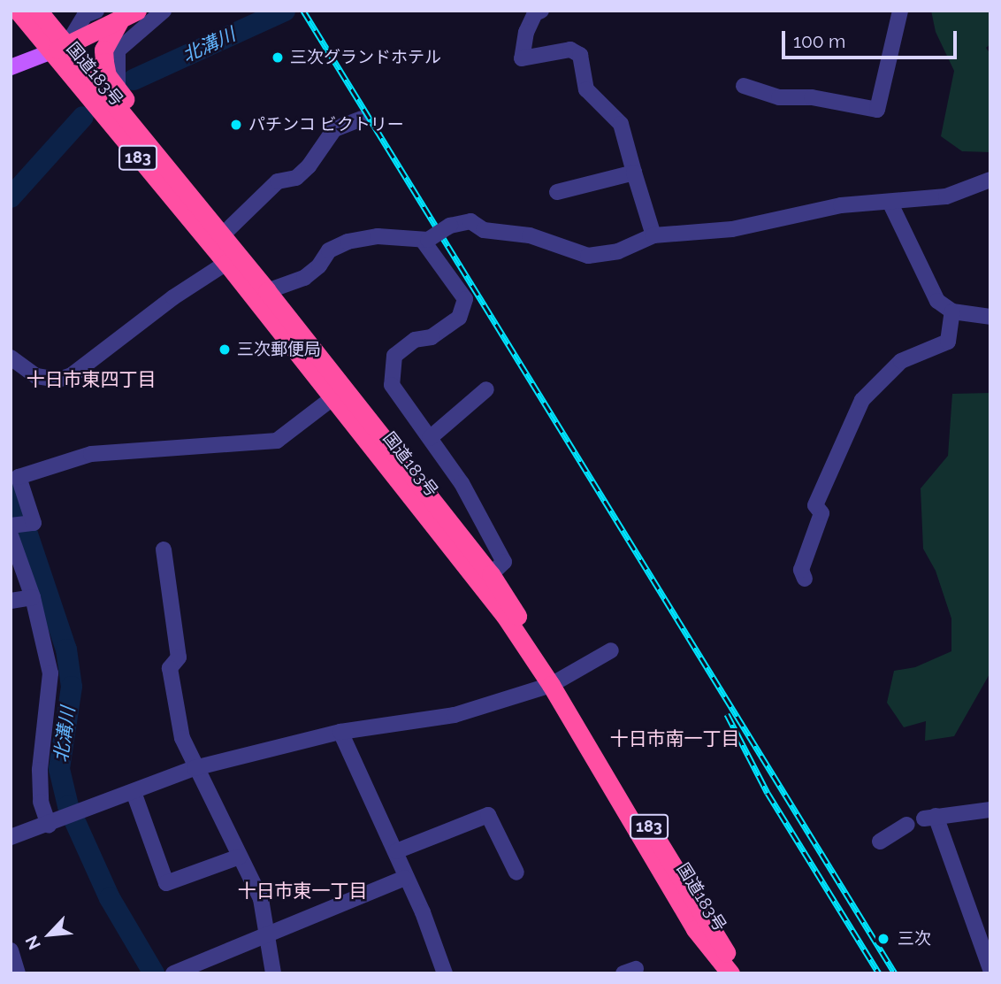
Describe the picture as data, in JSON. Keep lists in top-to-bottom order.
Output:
{
  "streets": {
    "highway": ["国道183号", "183"]
  },
  "districts": ["十日市東四丁目", "十日市南一丁目", "十日市東一丁目"],
  "water": ["北溝川"],
  "places": [
    "三次グランドホテル",
    "パチンコ ビクトリー",
    "三次郵便局",
    "三次"
  ],
  "scale_bar": "100 m",
  "north": "bottom left"
}
